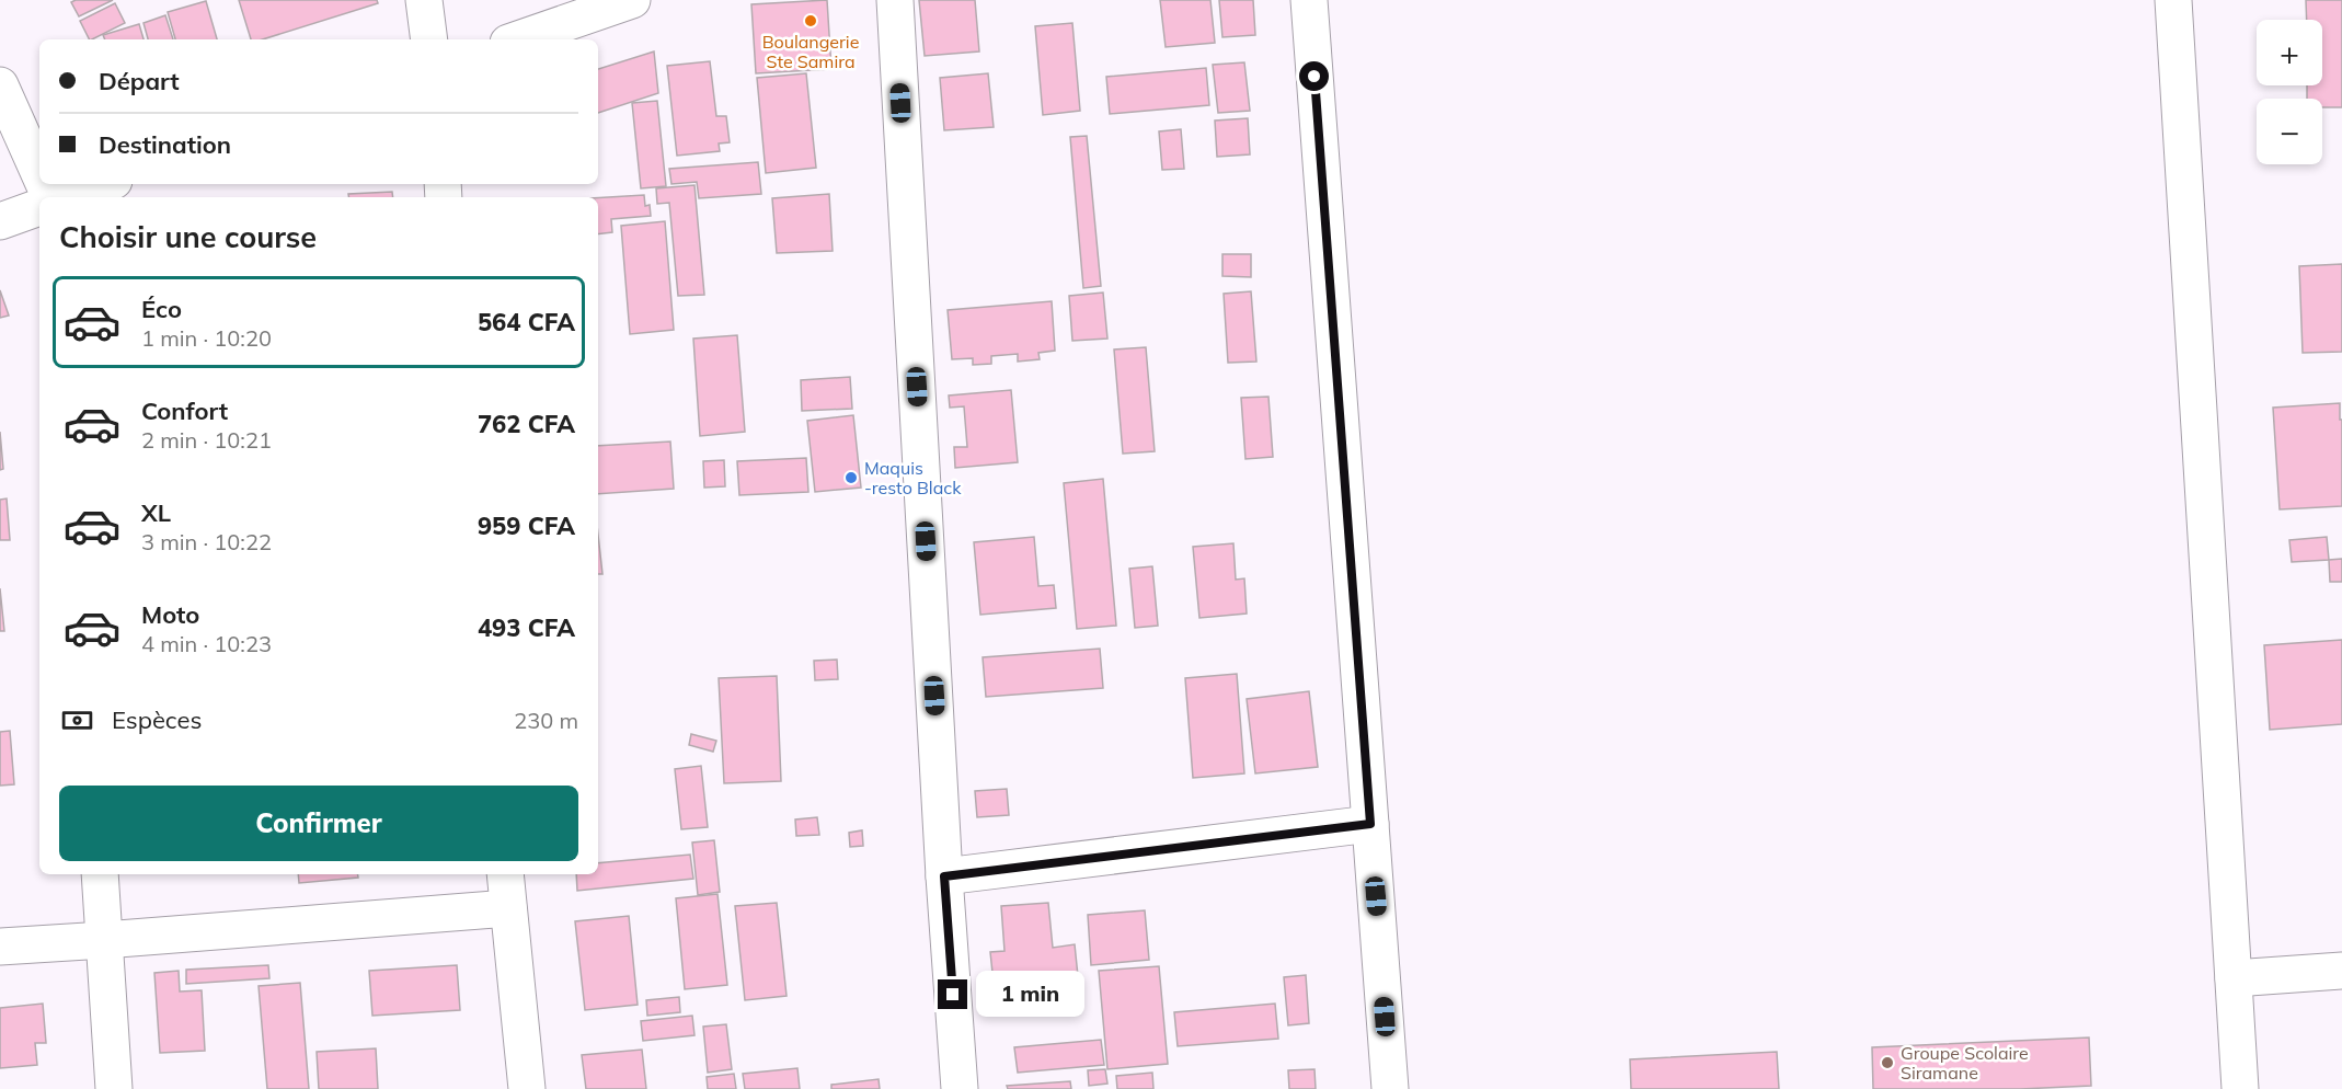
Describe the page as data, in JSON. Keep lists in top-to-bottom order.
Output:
{
  "places": ["Boulangerie Ste Samira", "Maquis -resto Black", "Groupe Scolaire Siramane"],
  "page": {
    "map_buttons": ["+", "−"],
    "banner": ["Départ", "Destination"],
    "heading": "Choisir une course",
    "list": [
      {
        "name": "Éco",
        "note": "1 min · 10:20",
        "value": "564 CFA"
      },
      {
        "name": "Confort",
        "note": "2 min · 10:21",
        "value": "762 CFA"
      },
      {
        "name": "XL",
        "note": "3 min · 10:22",
        "value": "959 CFA"
      },
      {
        "name": "Moto",
        "note": "4 min · 10:23",
        "value": "493 CFA"
      }
    ],
    "pay": ["Espèces", "230 m"],
    "buttons": "Confirmer",
    "bubble": "1 min"
  }
}
